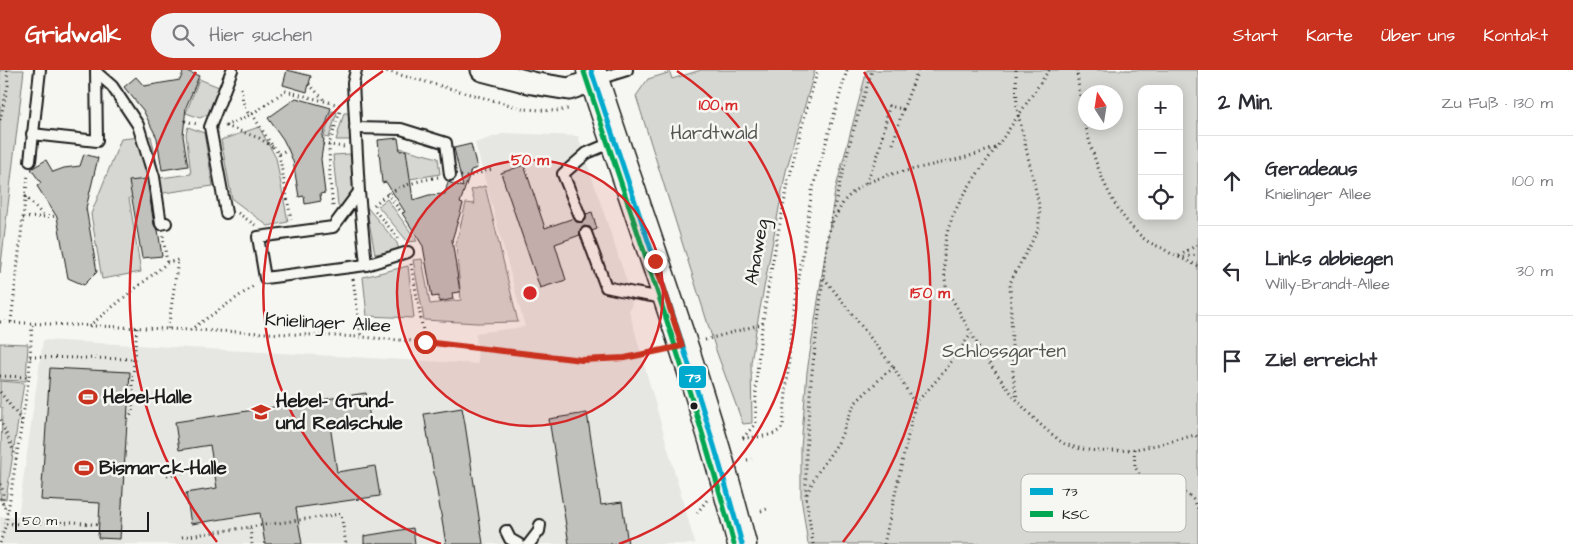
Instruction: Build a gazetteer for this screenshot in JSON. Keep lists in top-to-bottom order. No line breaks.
{"streets":{"path":["Ahaweg","Knielinger Allee"]},"crossings":[["Ahaweg","Knielinger Allee"]],"parks":["Hardtwald","Schlossgarten"],"places":{"sports":["Hebel-Halle","Bismarck-Halle"],"school or university":["Hebel- Grund- und Realschule"]},"lines":["transit line 73","transit line KSC"],"legend":["73","KSC"],"scale_bar":"50 m","north":"top","page":{"header":"Gridwalk","search":"Hier suchen","nav":["Start","Karte","Über uns","Kontakt"],"heading":["2 Min.","Zu Fuß · 130 m"],"map_buttons":["+","−"],"list":[["Geradeaus","Knielinger Allee","100 m"],["Links abbiegen","Willy-Brandt-Allee","30 m"],"Ziel erreicht"],"scale":"50 m"},"rings":["100 m","50 m","150 m"]}
